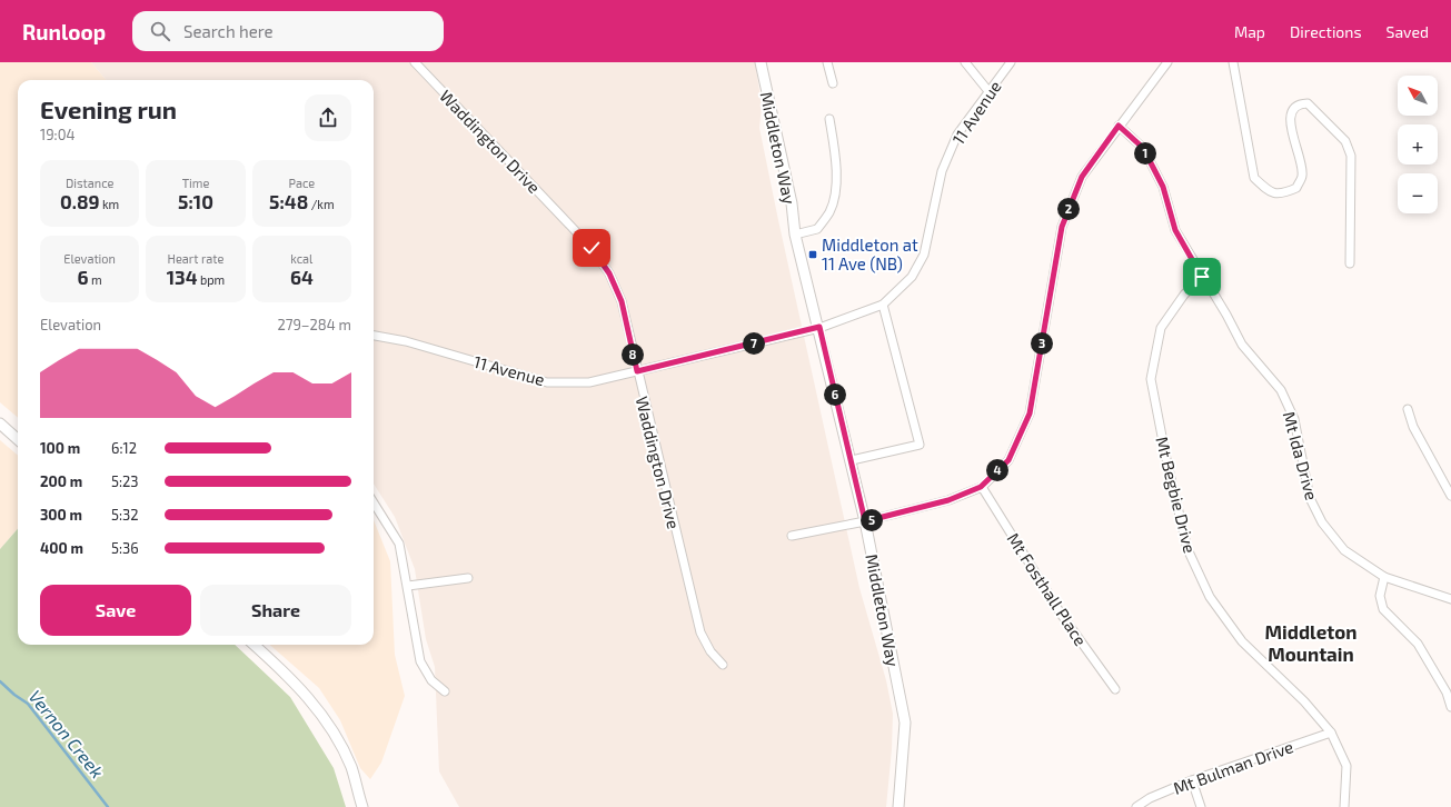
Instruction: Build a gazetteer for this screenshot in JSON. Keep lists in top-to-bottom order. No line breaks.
{"streets":{"street":["11 Avenue","Waddington Drive","Middleton Way","Mt Ida Drive","Mt Begbie Drive","Mt Fosthall Place","Mt Bulman Drive"]},"crossings":[["11 Avenue","Waddington Drive"],["11 Avenue","Middleton Way"],["Mt Ida Drive","Mt Begbie Drive"],["Mt Begbie Drive","Mt Bulman Drive"]],"districts":["Middleton Mountain"],"water":["Vernon Creek"],"places":{"transit":["Middleton at 11 Ave (NB)"]},"north":"top left","page":{"header":"Runloop","search":"Search here","nav":["Map","Directions","Saved"],"map_buttons":["+","−"],"heading":["Evening run","19:04"],"pins":["1","2","3","7","8","6","4","5"],"stats":[["Distance","0.89 km"],["Time","5:10"],["Pace","5:48 /km"],["Elevation","6 m"],["Heart rate","134 bpm"],["kcal","64"]],"chart":["Elevation","279–284 m"],"list":[{"name":"100 m","note":"6:12"},{"name":"200 m","note":"5:23"},{"name":"300 m","note":"5:32"},{"name":"400 m","note":"5:36"}],"buttons":["Save","Share"]}}
